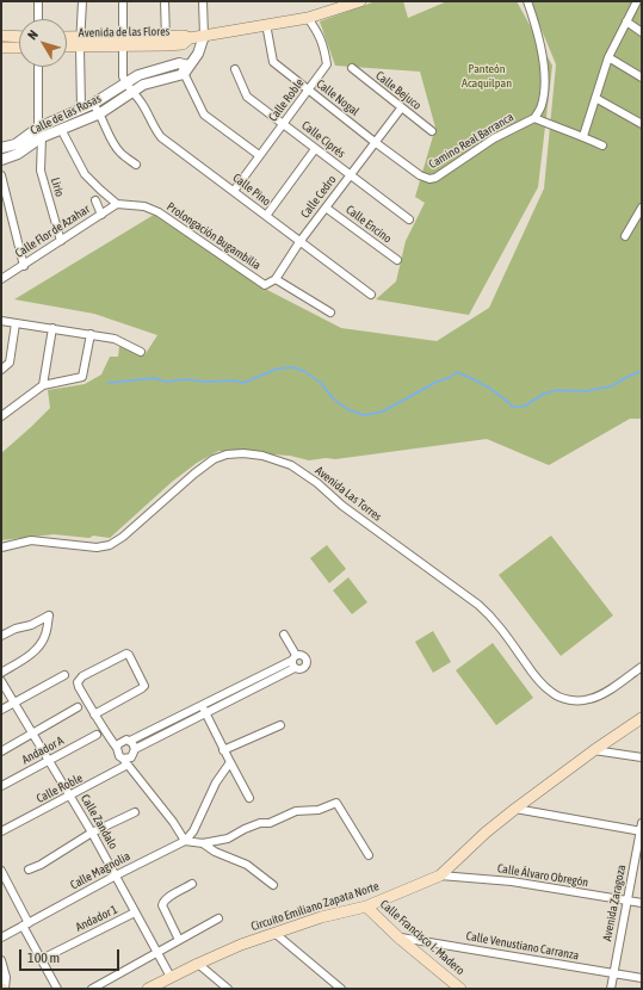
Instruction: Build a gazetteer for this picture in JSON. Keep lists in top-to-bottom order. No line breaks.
{"streets":{"main road":["Avenida de las Flores","Circuito Emiliano Zapata Norte","Calle Francisco I. Madero"],"street":["Calle Bejuco","Calle Nogal","Calle Roble","Calle de las Rosas","Calle Ciprés","Camino Real Barranca","Lirio","Calle Pino","Calle Cedro","Calle Encino","Calle Flor de Azahar","Prolongación Bugambilia","Avenida Las Torres","Andador A","Calle Zandalo","Calle Magnolia","Calle Álvaro Obregón","Avenida Zaragoza","Andador 1","Calle Venustiano Carranza"]},"crossings":[["Avenida de las Flores","Calle Nogal"],["Avenida de las Flores","Calle Roble"],["Calle Bejuco","Calle Cedro"],["Calle Nogal","Calle Roble"],["Calle Nogal","Camino Real Barranca"],["Calle Nogal","Calle Cedro"],["Calle Roble","Calle Ciprés"],["Calle Roble","Calle Pino"],["Calle Roble","Calle Zandalo"],["Calle de las Rosas","Lirio"],["Calle de las Rosas","Calle Pino"],["Calle Ciprés","Calle Cedro"],["Lirio","Calle Flor de Azahar"],["Calle Pino","Calle Cedro"],["Calle Cedro","Calle Encino"],["Calle Cedro","Prolongación Bugambilia"],["Calle Flor de Azahar","Prolongación Bugambilia"],["Andador A","Calle Zandalo"],["Calle Zandalo","Calle Magnolia"],["Calle Zandalo","Circuito Emiliano Zapata Norte"],["Calle Zandalo","Andador 1"],["Calle Álvaro Obregón","Avenida Zaragoza"],["Calle Álvaro Obregón","Circuito Emiliano Zapata Norte"],["Avenida Zaragoza","Calle Venustiano Carranza"],["Circuito Emiliano Zapata Norte","Calle Francisco I. Madero"],["Calle Francisco I. Madero","Calle Venustiano Carranza"]],"parks":["Panteón Acaquilpan"],"scale_bar":"100 m","north":"top left"}
